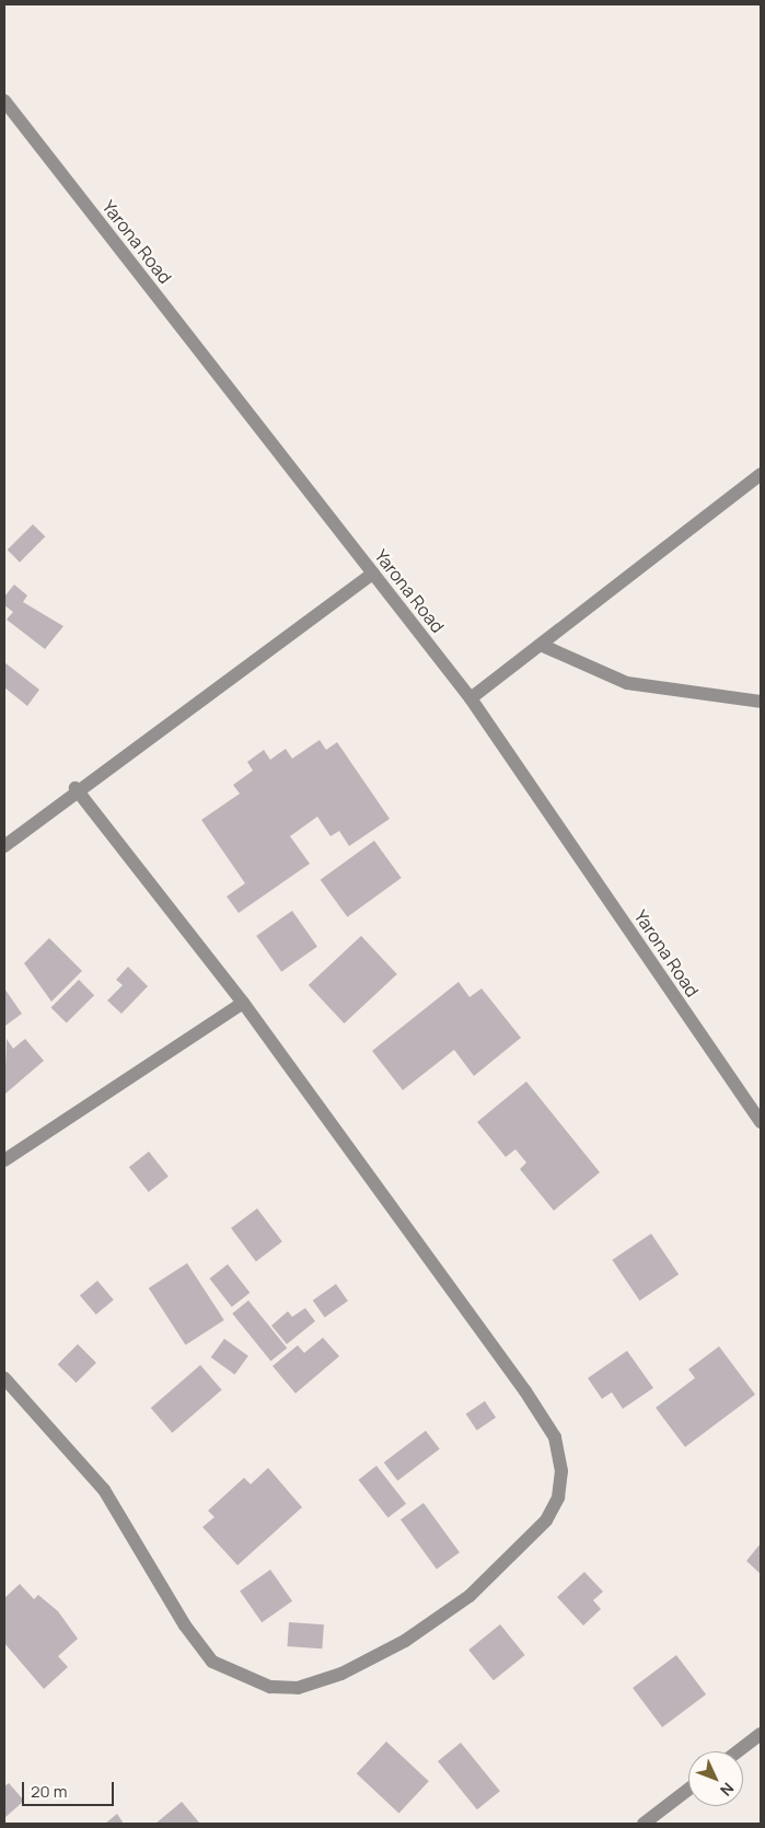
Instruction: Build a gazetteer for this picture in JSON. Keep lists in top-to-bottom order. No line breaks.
{"streets":{"street":["Yarona Road"]},"scale_bar":"20 m","north":"bottom right"}
